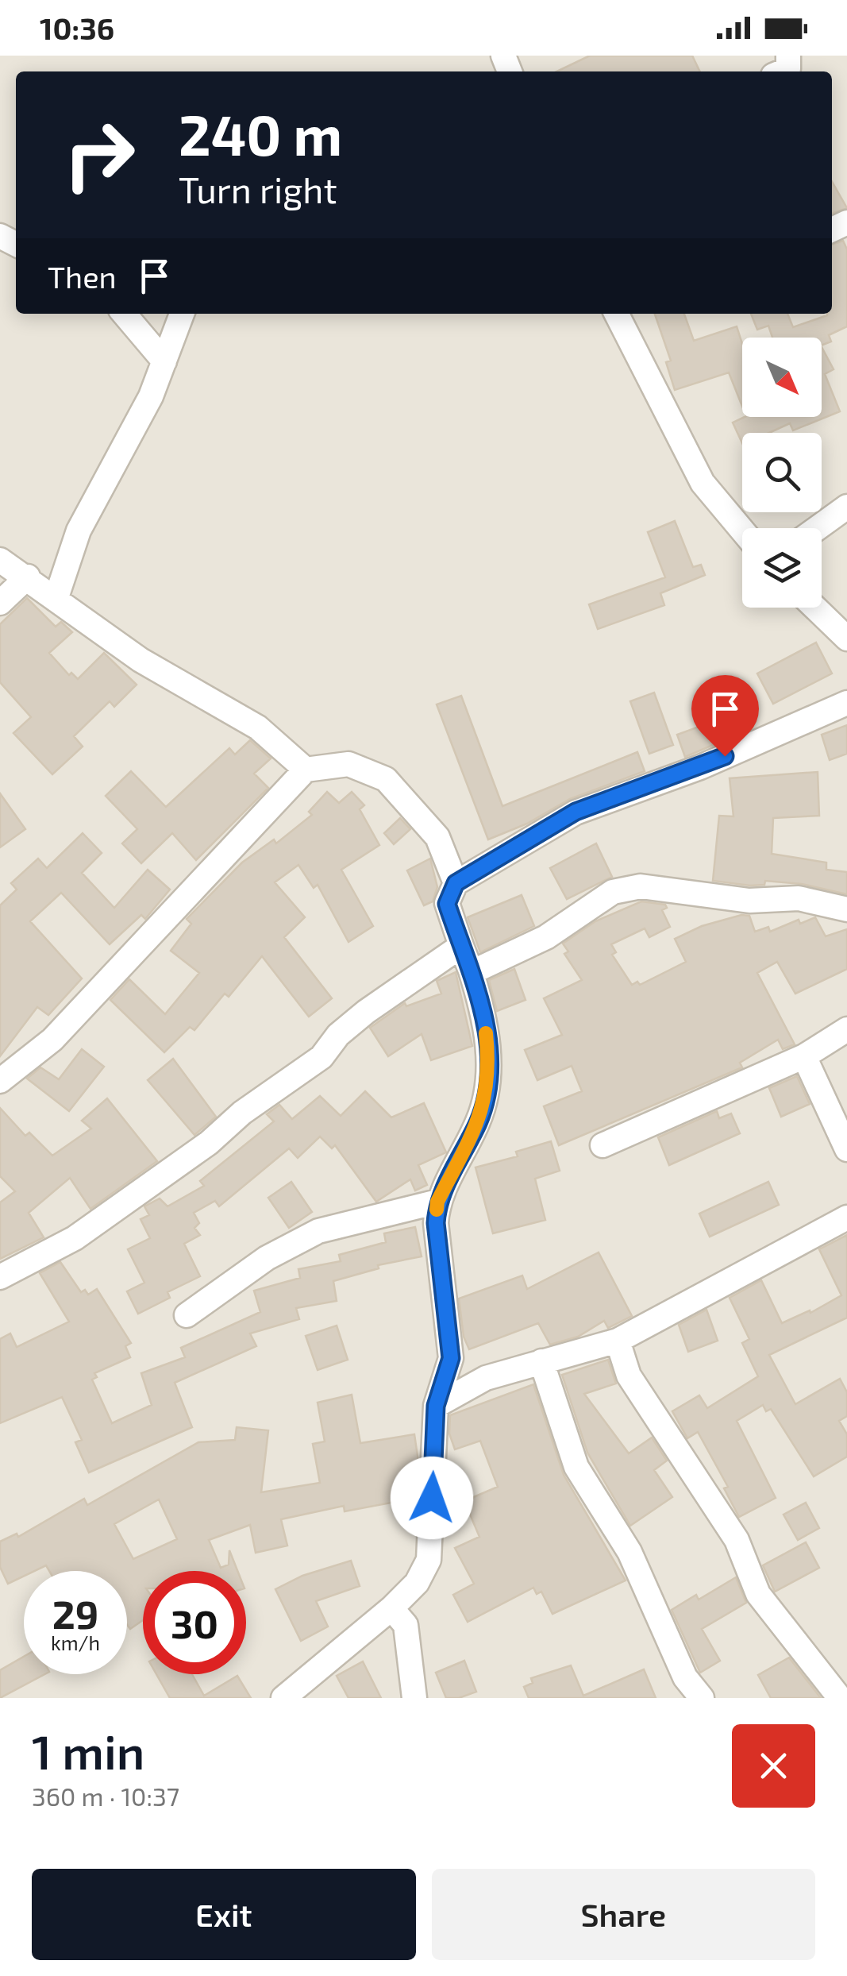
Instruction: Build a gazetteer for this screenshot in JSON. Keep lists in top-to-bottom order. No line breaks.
{"north":"bottom right","page":{"status":"10:36","turn":["240 m","Turn right"],"then":"Then","speed":"29 km/h","limit":"30","heading":["1 min","360 m · 10:37"],"buttons":["Exit","Share"]}}
